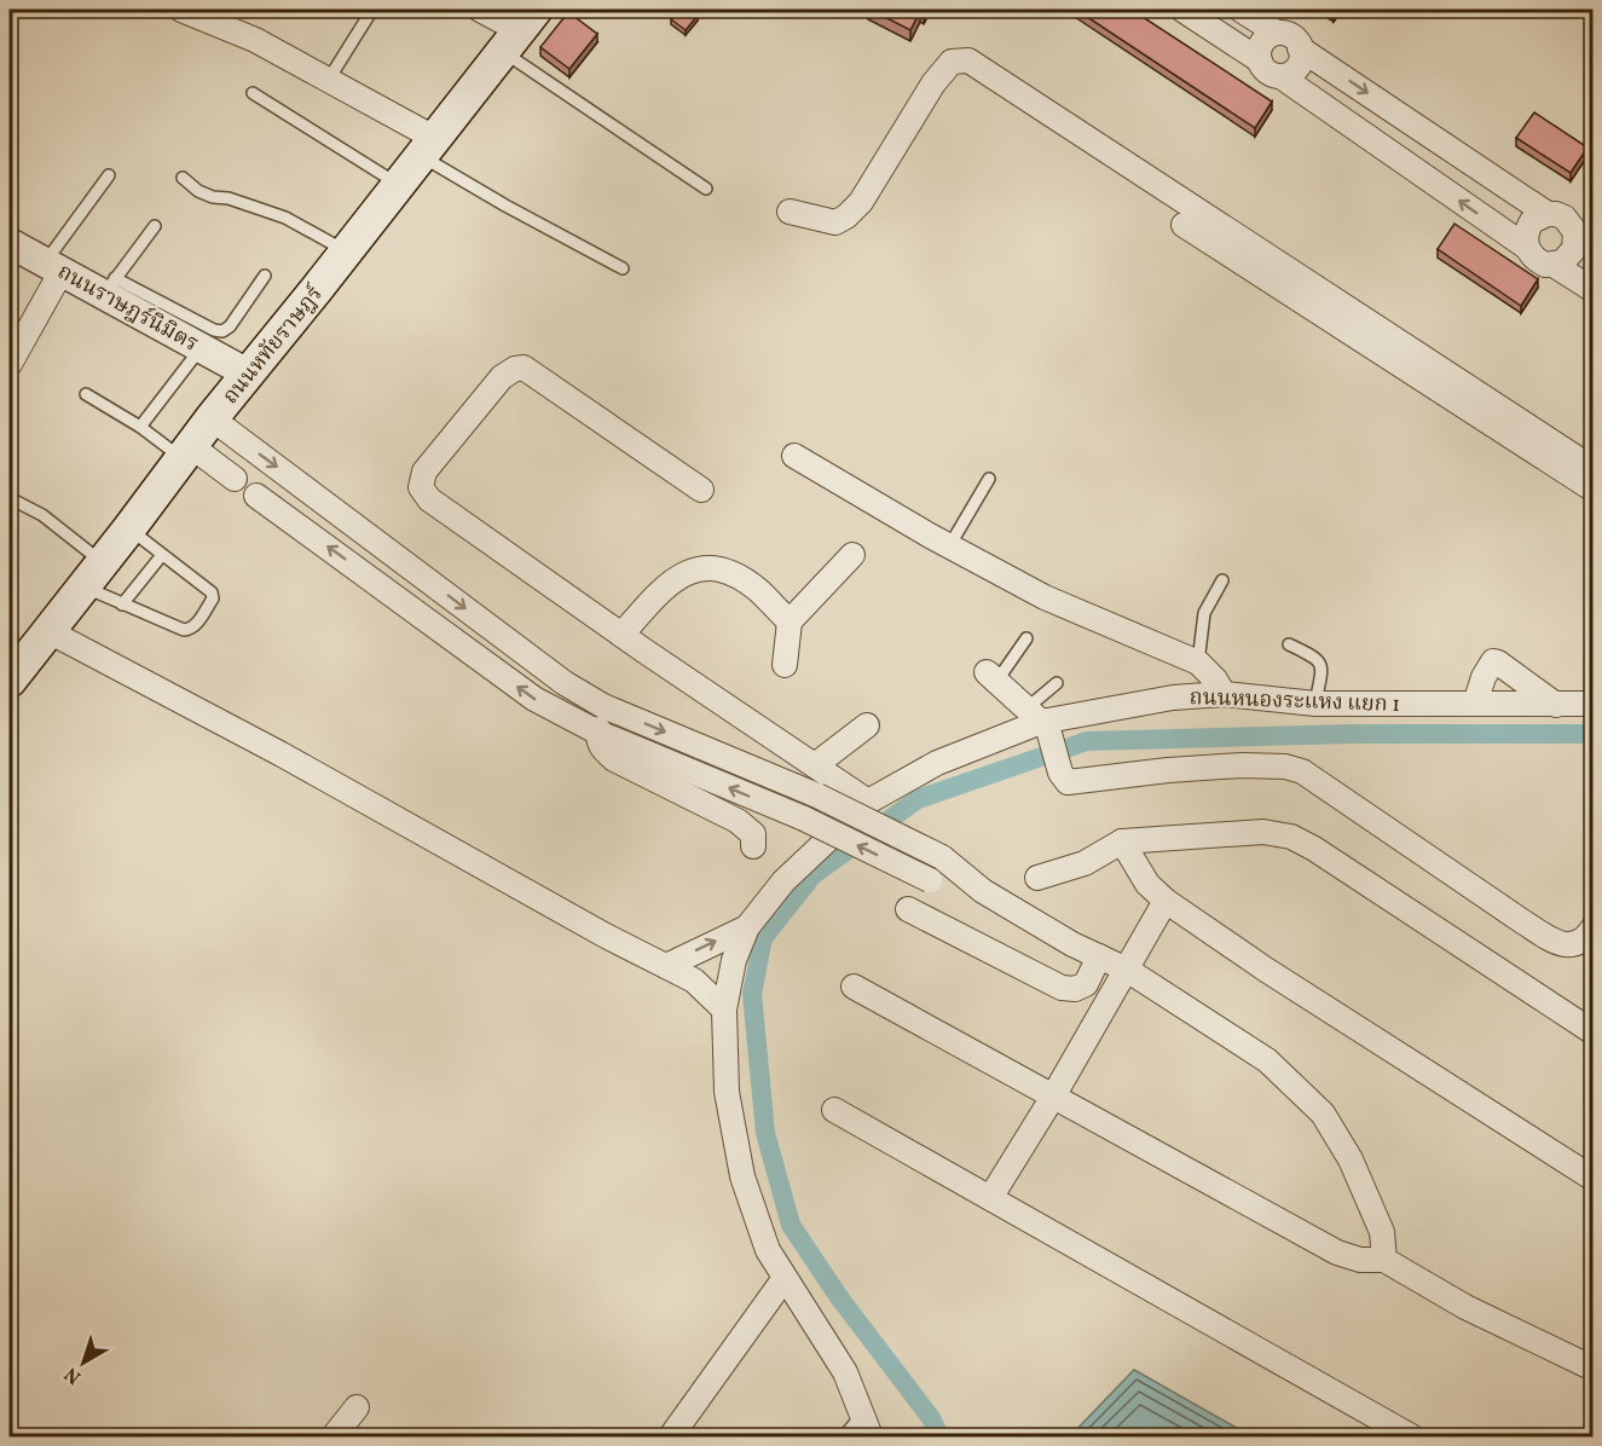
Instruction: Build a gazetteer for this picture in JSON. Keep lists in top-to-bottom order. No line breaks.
{"streets":{"main road":["ถนนหทัยราษฎร์"],"street":["ถนนราษฎร์นิมิตร","ถนนหนองระแหง แยก 1"]},"crossings":[["ถนนราษฎร์นิมิตร","ถนนหทัยราษฎร์"]],"north":"bottom left"}
